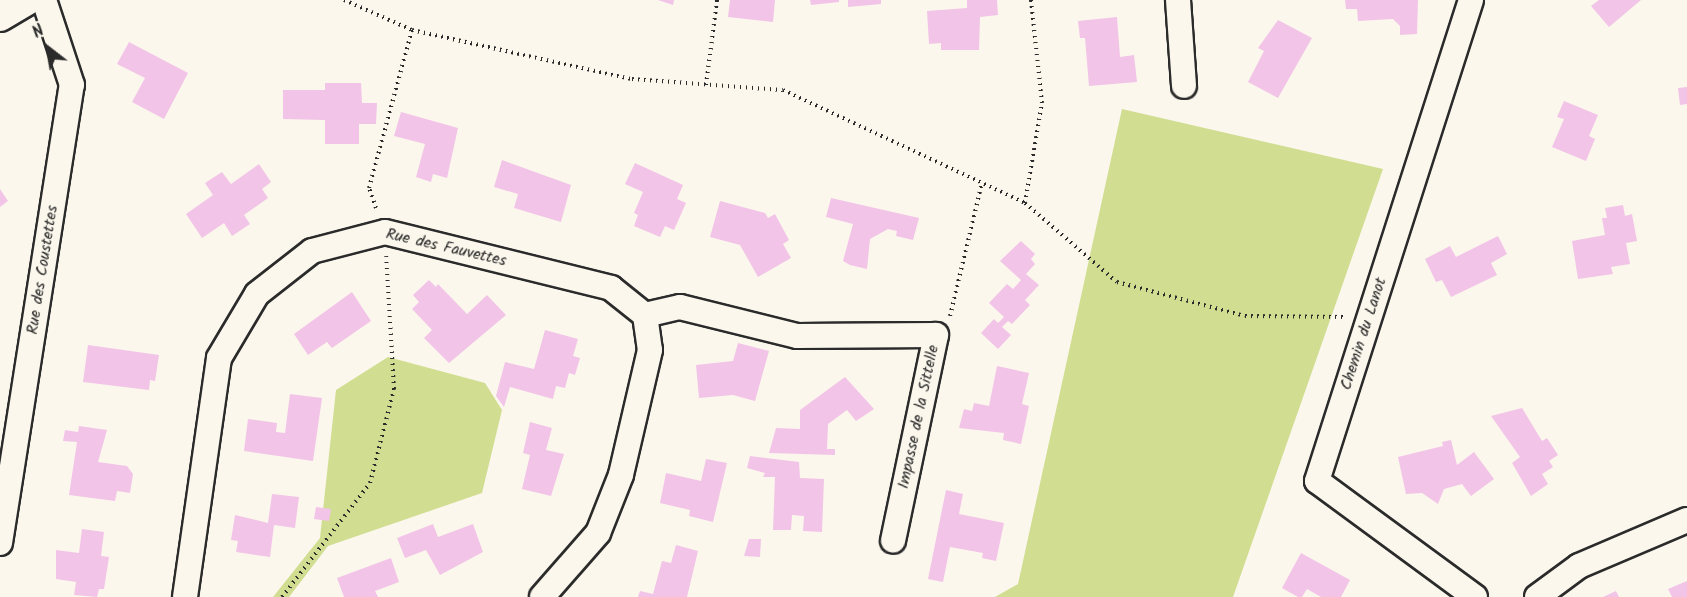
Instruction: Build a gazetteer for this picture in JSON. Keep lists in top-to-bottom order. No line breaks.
{"streets":{"street":["Rue des Fauvettes","Rue des Coustettes","Chemin du Lanot","Impasse de la Sittelle"]},"crossings":[["Rue des Fauvettes","Impasse de la Sittelle"]],"north":"top left"}
